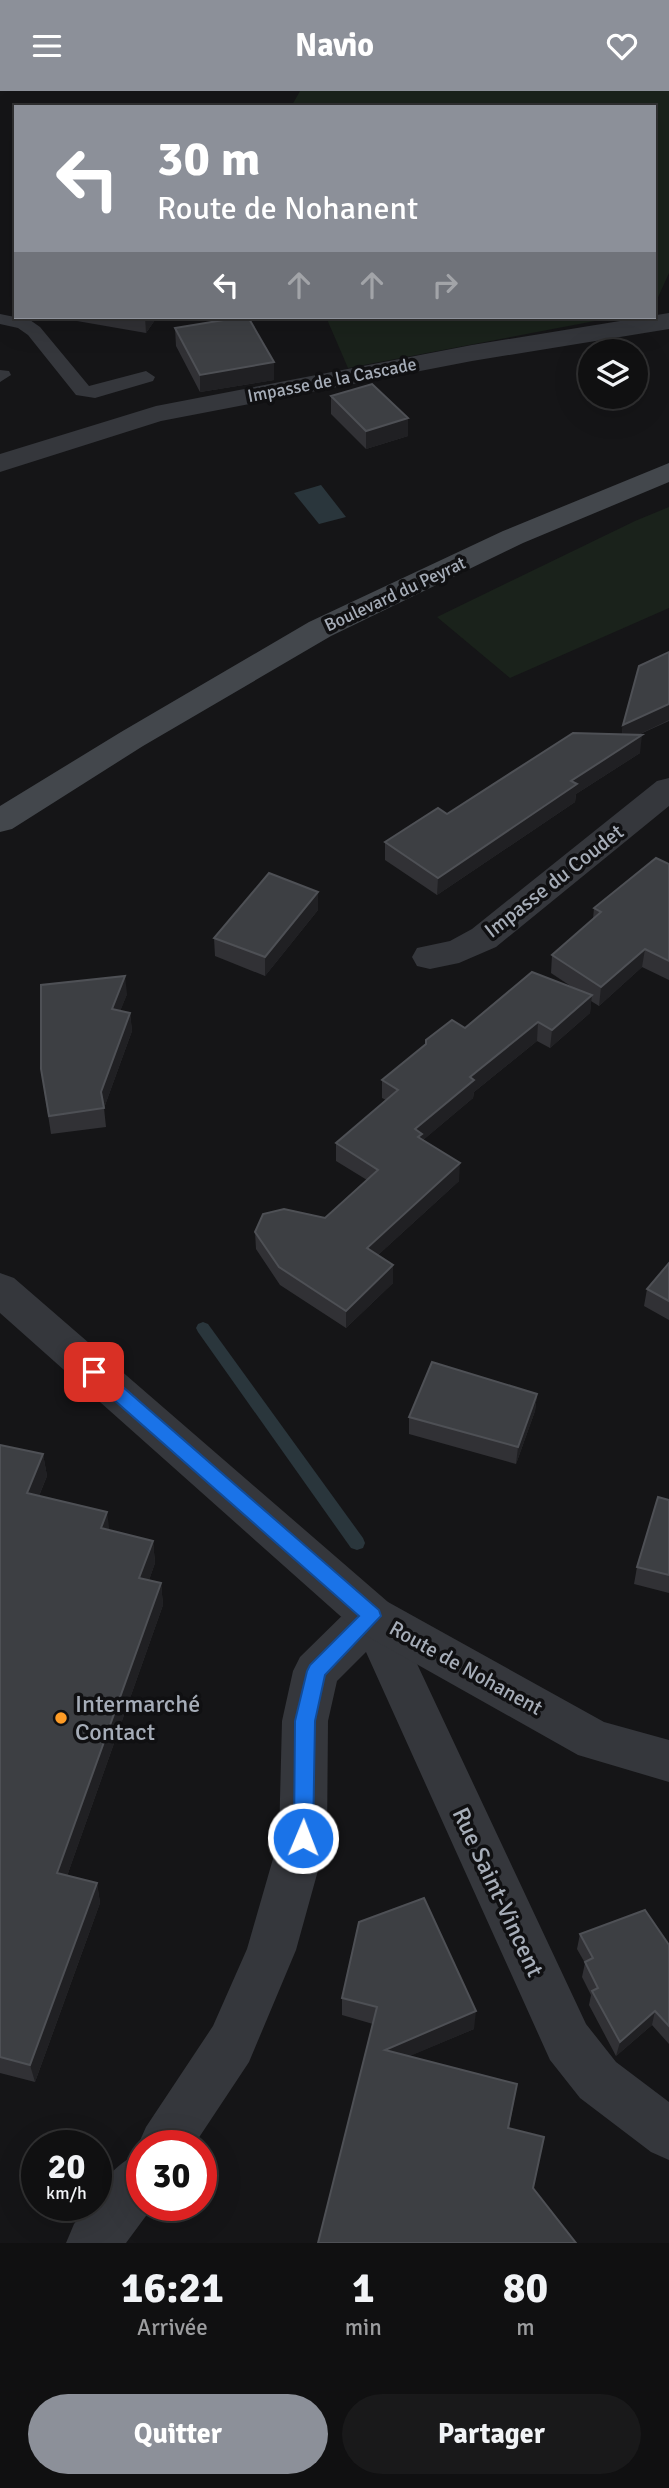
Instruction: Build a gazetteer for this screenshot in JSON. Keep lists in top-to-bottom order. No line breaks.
{"streets":{"main road":["Boulevard du Peyrat"],"street":["Impasse de la Cascade","Impasse du Coudet","Route de Nohanent","Rue Saint-Vincent"]},"crossings":[["Route de Nohanent","Rue Saint-Vincent"]],"places":["Intermarché Contact"],"page":{"header":"Navio","turn":["30 m","Route de Nohanent"],"speed":"20 km/h","limit":"30","eta":["16:21","Arrivée","1","min","80","m"],"buttons":["Quitter","Partager"]}}
